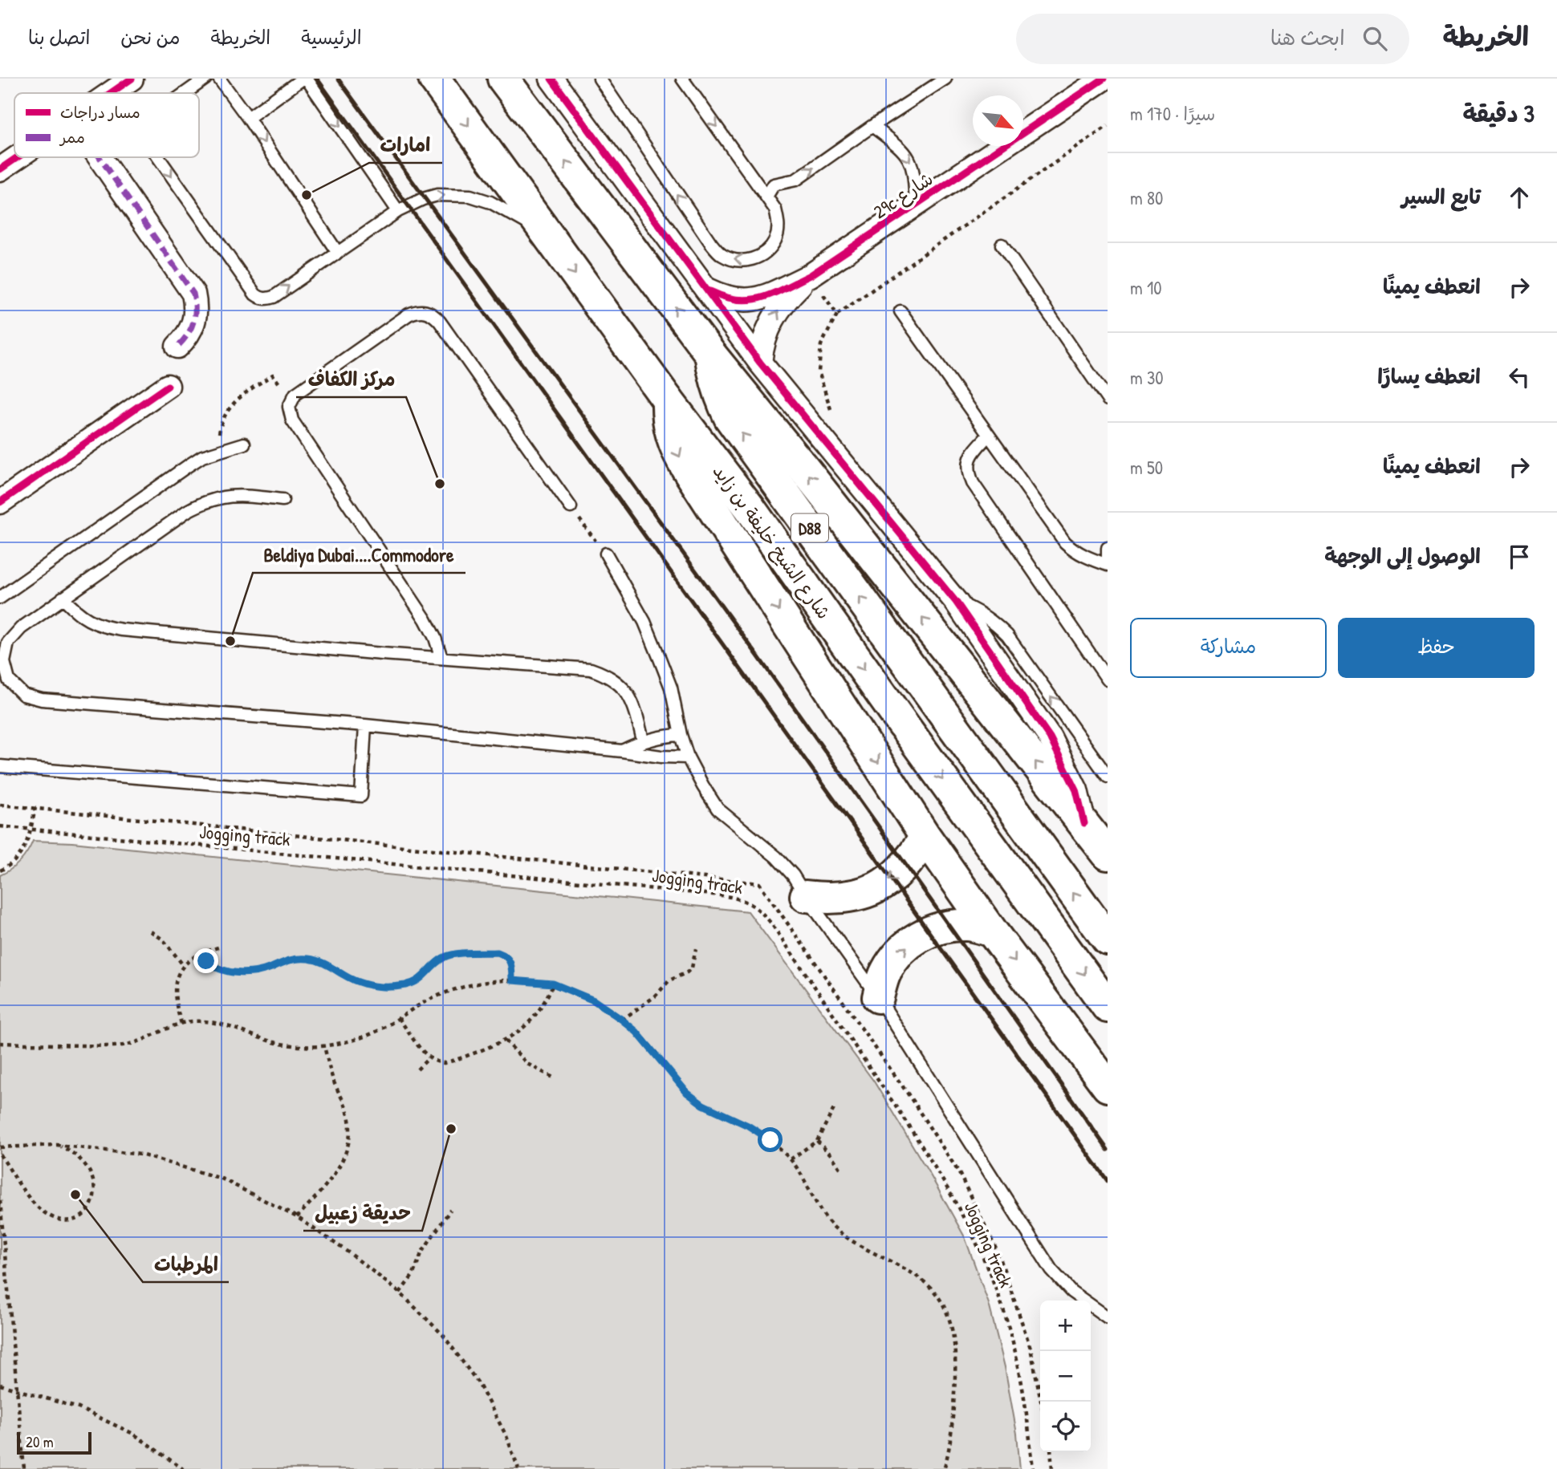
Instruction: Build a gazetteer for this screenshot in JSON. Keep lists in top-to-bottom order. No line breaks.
{"streets":{"main road":["D88","شارع الشيخ خليفة بن زايد"],"street":["29c شارع"],"path":["Jogging track"]},"places":["امارات","مركز الكفاف","Beldiya Dubai....Commodore","حديقة زعبيل","المرطبات"],"legend":["مسار دراجات","ممر"],"scale_bar":"20 m","north":"bottom right","page":{"header":"الخريطة","search":"ابحث هنا","nav":["الرئيسية","الخريطة","من نحن","اتصل بنا"],"heading":["3 دقيقة","سيرًا · 170 m"],"list":[["تابع السير","80 m"],["انعطف يمينًا","10 m"],["انعطف يسارًا","30 m"],["انعطف يمينًا","50 m"],"الوصول إلى الوجهة"],"buttons":["حفظ","مشاركة"],"map_buttons":["+","−"],"scale":"20 m"}}
